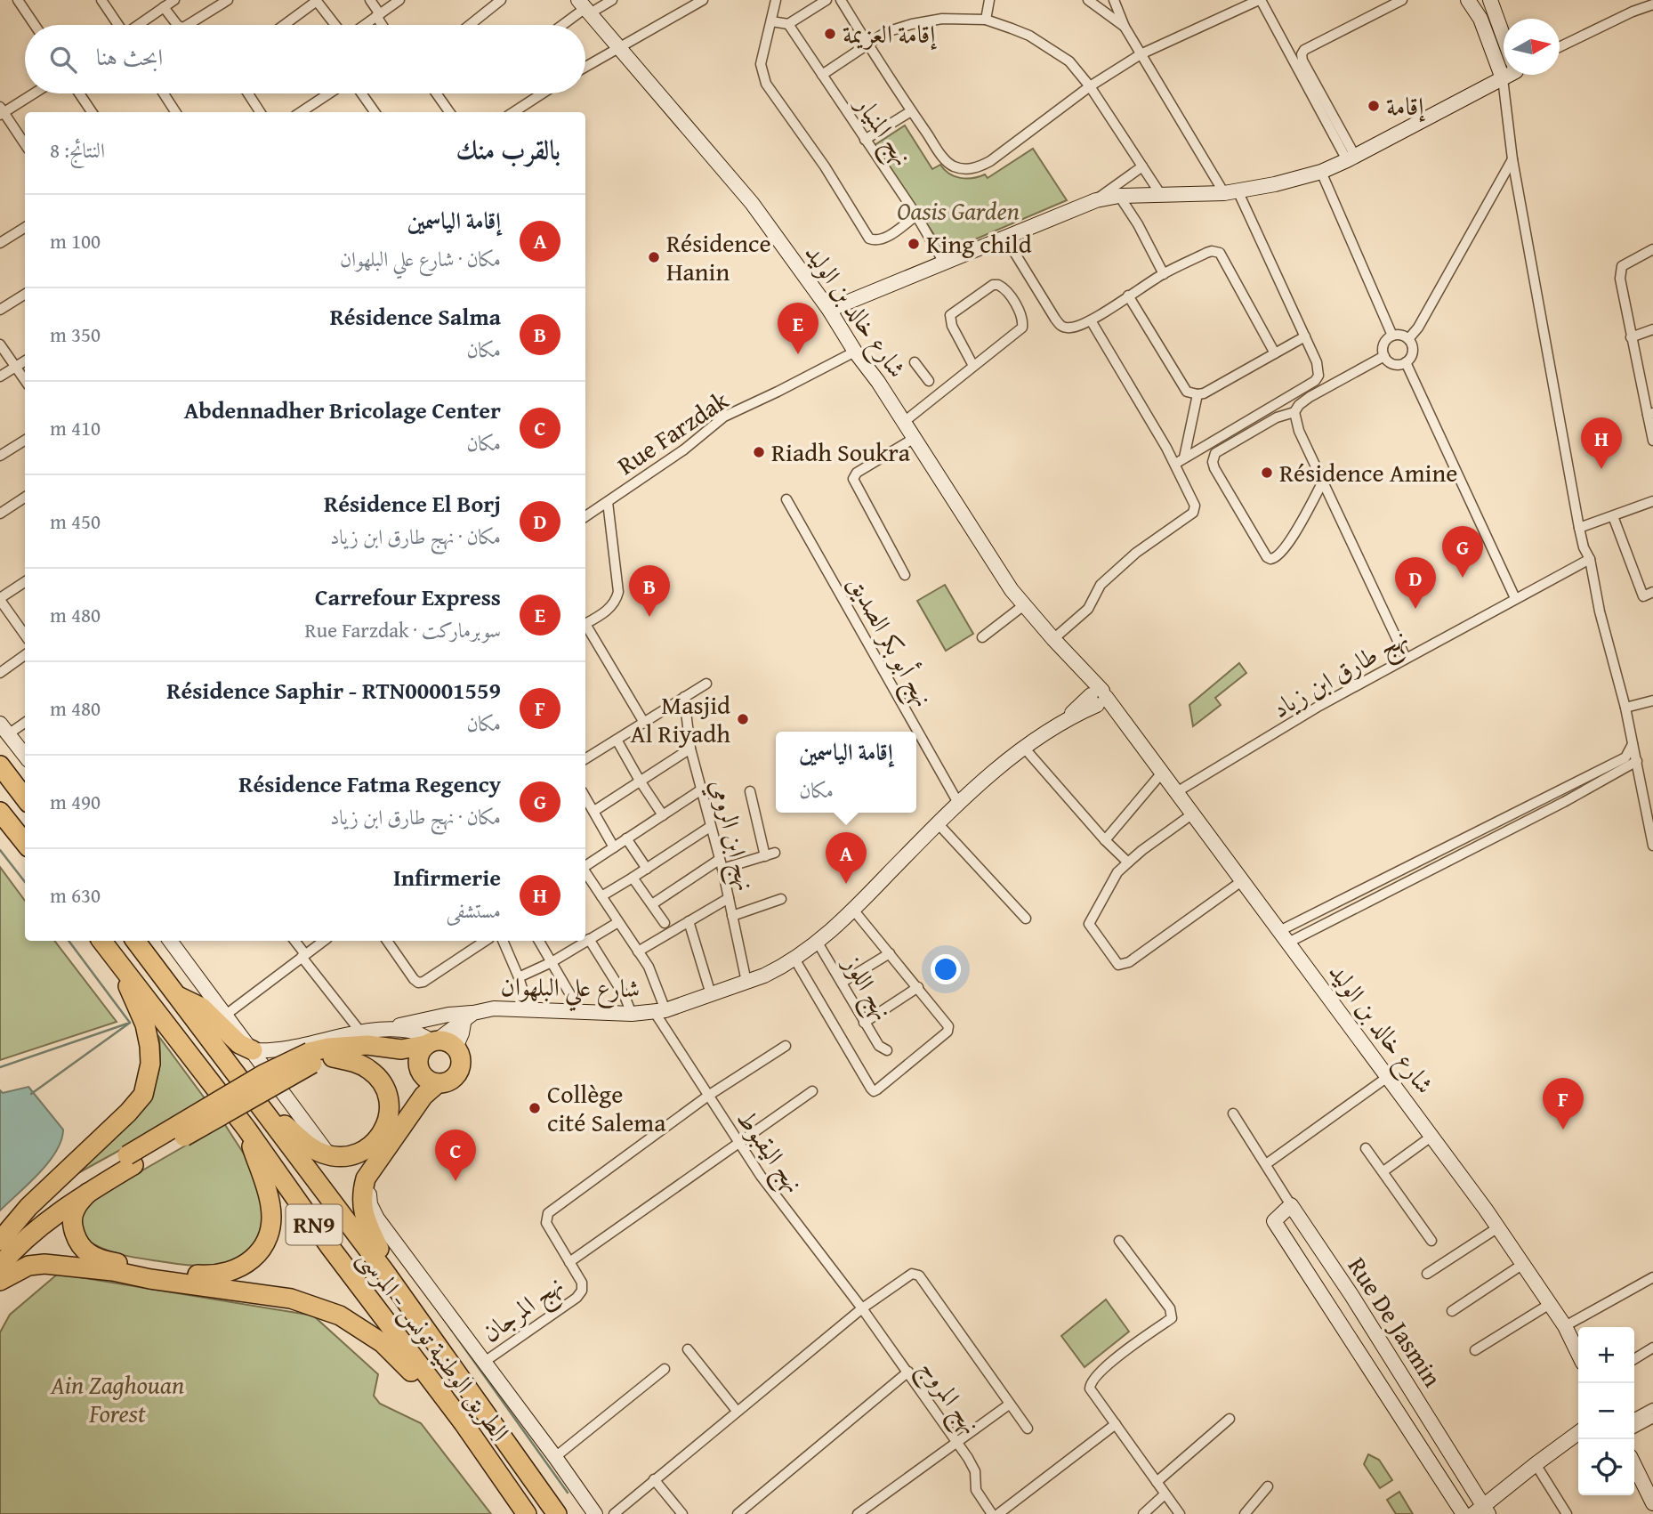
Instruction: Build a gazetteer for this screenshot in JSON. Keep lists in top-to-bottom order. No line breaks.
{"streets":{"highway":["RN9","الطريق الوطنية تونس - المرسى"],"street":["نهج المنيار","شارع خالد بن الوليد","Rue Farzdak","نهج أبو بكر الصديق","نهج طارق ابن زياد","نهج ابن الرومي","شارع علي البلهوان","نهج اللوز","نهج اليقبوط","نهج المرجان","Rue De Jasmin","نهج المروج"]},"crossings":[["شارع خالد بن الوليد","Rue Farzdak"],["شارع خالد بن الوليد","نهج طارق ابن زياد"],["شارع خالد بن الوليد","شارع علي البلهوان"],["نهج أبو بكر الصديق","شارع علي البلهوان"],["نهج ابن الرومي","شارع علي البلهوان"],["شارع علي البلهوان","نهج اللوز"],["شارع علي البلهوان","نهج اليقبوط"],["نهج اليقبوط","نهج المرجان"],["نهج اليقبوط","نهج المروج"],["نهج المرجان","الطريق الوطنية تونس - المرسى"]],"parks":["Oasis Garden","Ain Zaghouan Forest"],"places":["إقامة العزيمة","إقامة","King child","Résidence Hanin","Riadh Soukra","Résidence Amine","Masjid Al Riyadh","Collège cité Salema"],"north":"right","page":{"search":"ابحث هنا","heading":["بالقرب منك","النتائج: 8"],"list":[{"mark":"A","name":"إقامة الياسمين","note":"مكان · شارع علي البلهوان","value":"100 m"},{"mark":"B","name":"Résidence Salma","note":"مكان","value":"350 m"},{"mark":"C","name":"Abdennadher Bricolage Center","note":"مكان","value":"410 m"},{"mark":"D","name":"Résidence El Borj","note":"مكان · نهج طارق ابن زياد","value":"450 m"},{"mark":"E","name":"Carrefour Express","note":"سوبرماركت · Rue Farzdak","value":"480 m"},{"mark":"F","name":"Résidence Saphir - RTN00001559","note":"مكان","value":"480 m"},{"mark":"G","name":"Résidence Fatma Regency","note":"مكان · نهج طارق ابن زياد","value":"490 m"},{"mark":"H","name":"Infirmerie","note":"مستشفى","value":"630 m"}],"pins":["E","H","G","D","B","A","F","C"],"popup":["إقامة الياسمين","مكان"],"map_buttons":["+","−"]}}
